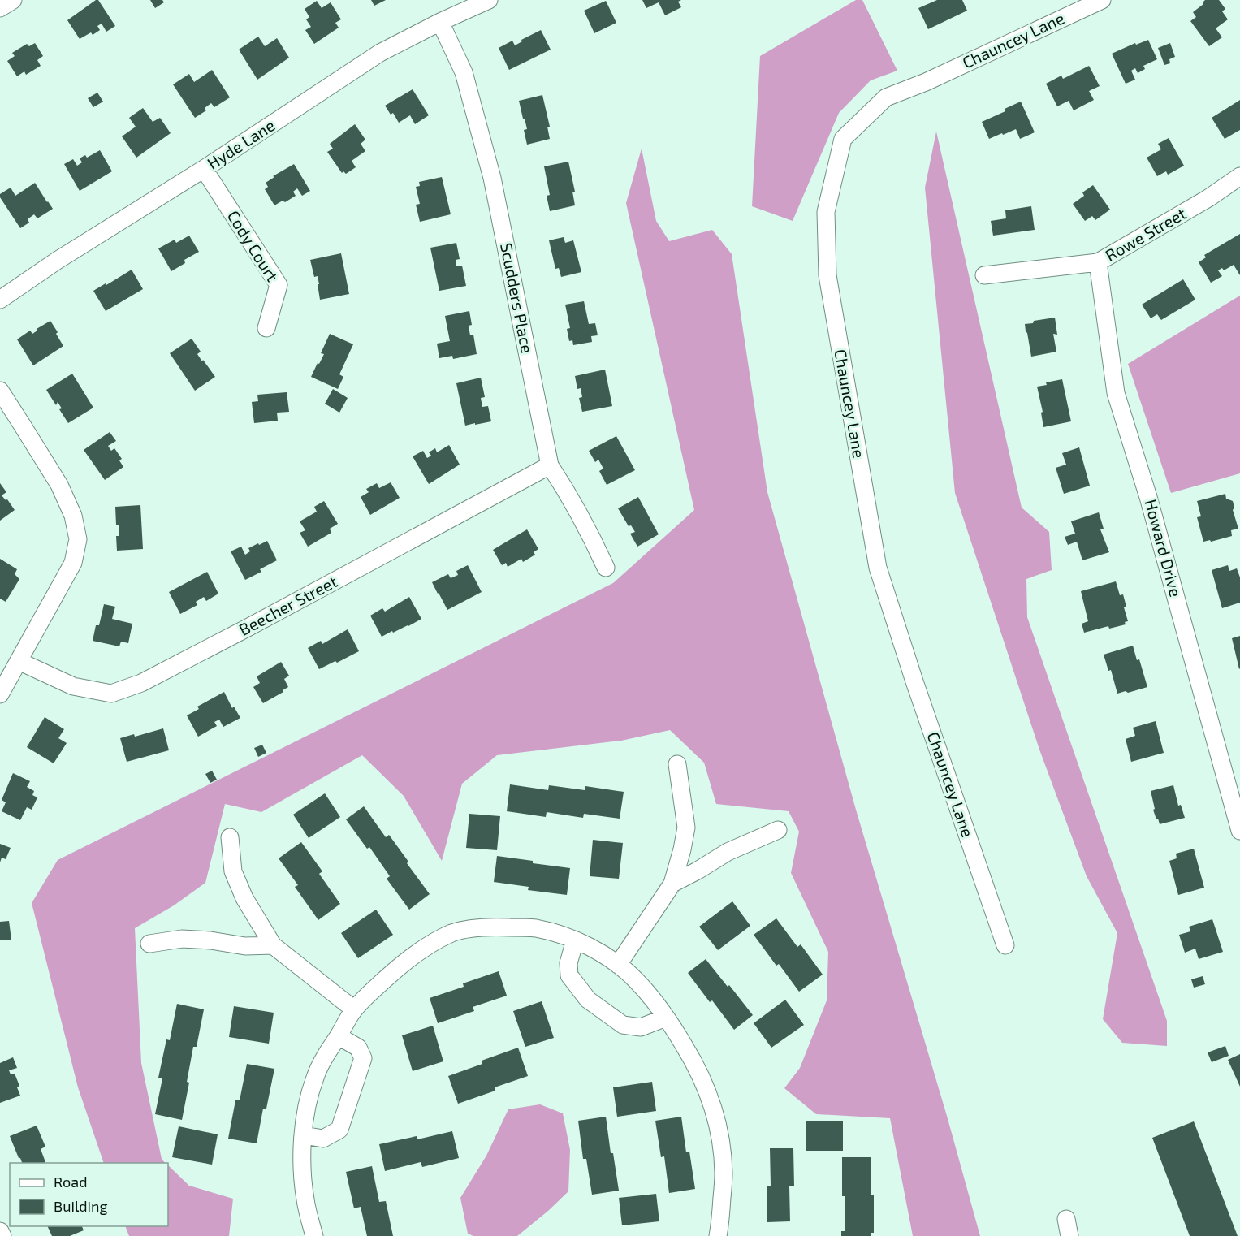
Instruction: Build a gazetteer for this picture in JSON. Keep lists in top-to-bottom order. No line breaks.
{"streets":{"street":["Chauncey Lane","Hyde Lane","Rowe Street","Cody Court","Scudders Place","Howard Drive","Beecher Street"]},"crossings":[["Hyde Lane","Cody Court"],["Hyde Lane","Scudders Place"],["Rowe Street","Howard Drive"],["Scudders Place","Beecher Street"]],"legend":["Road","Building"]}
